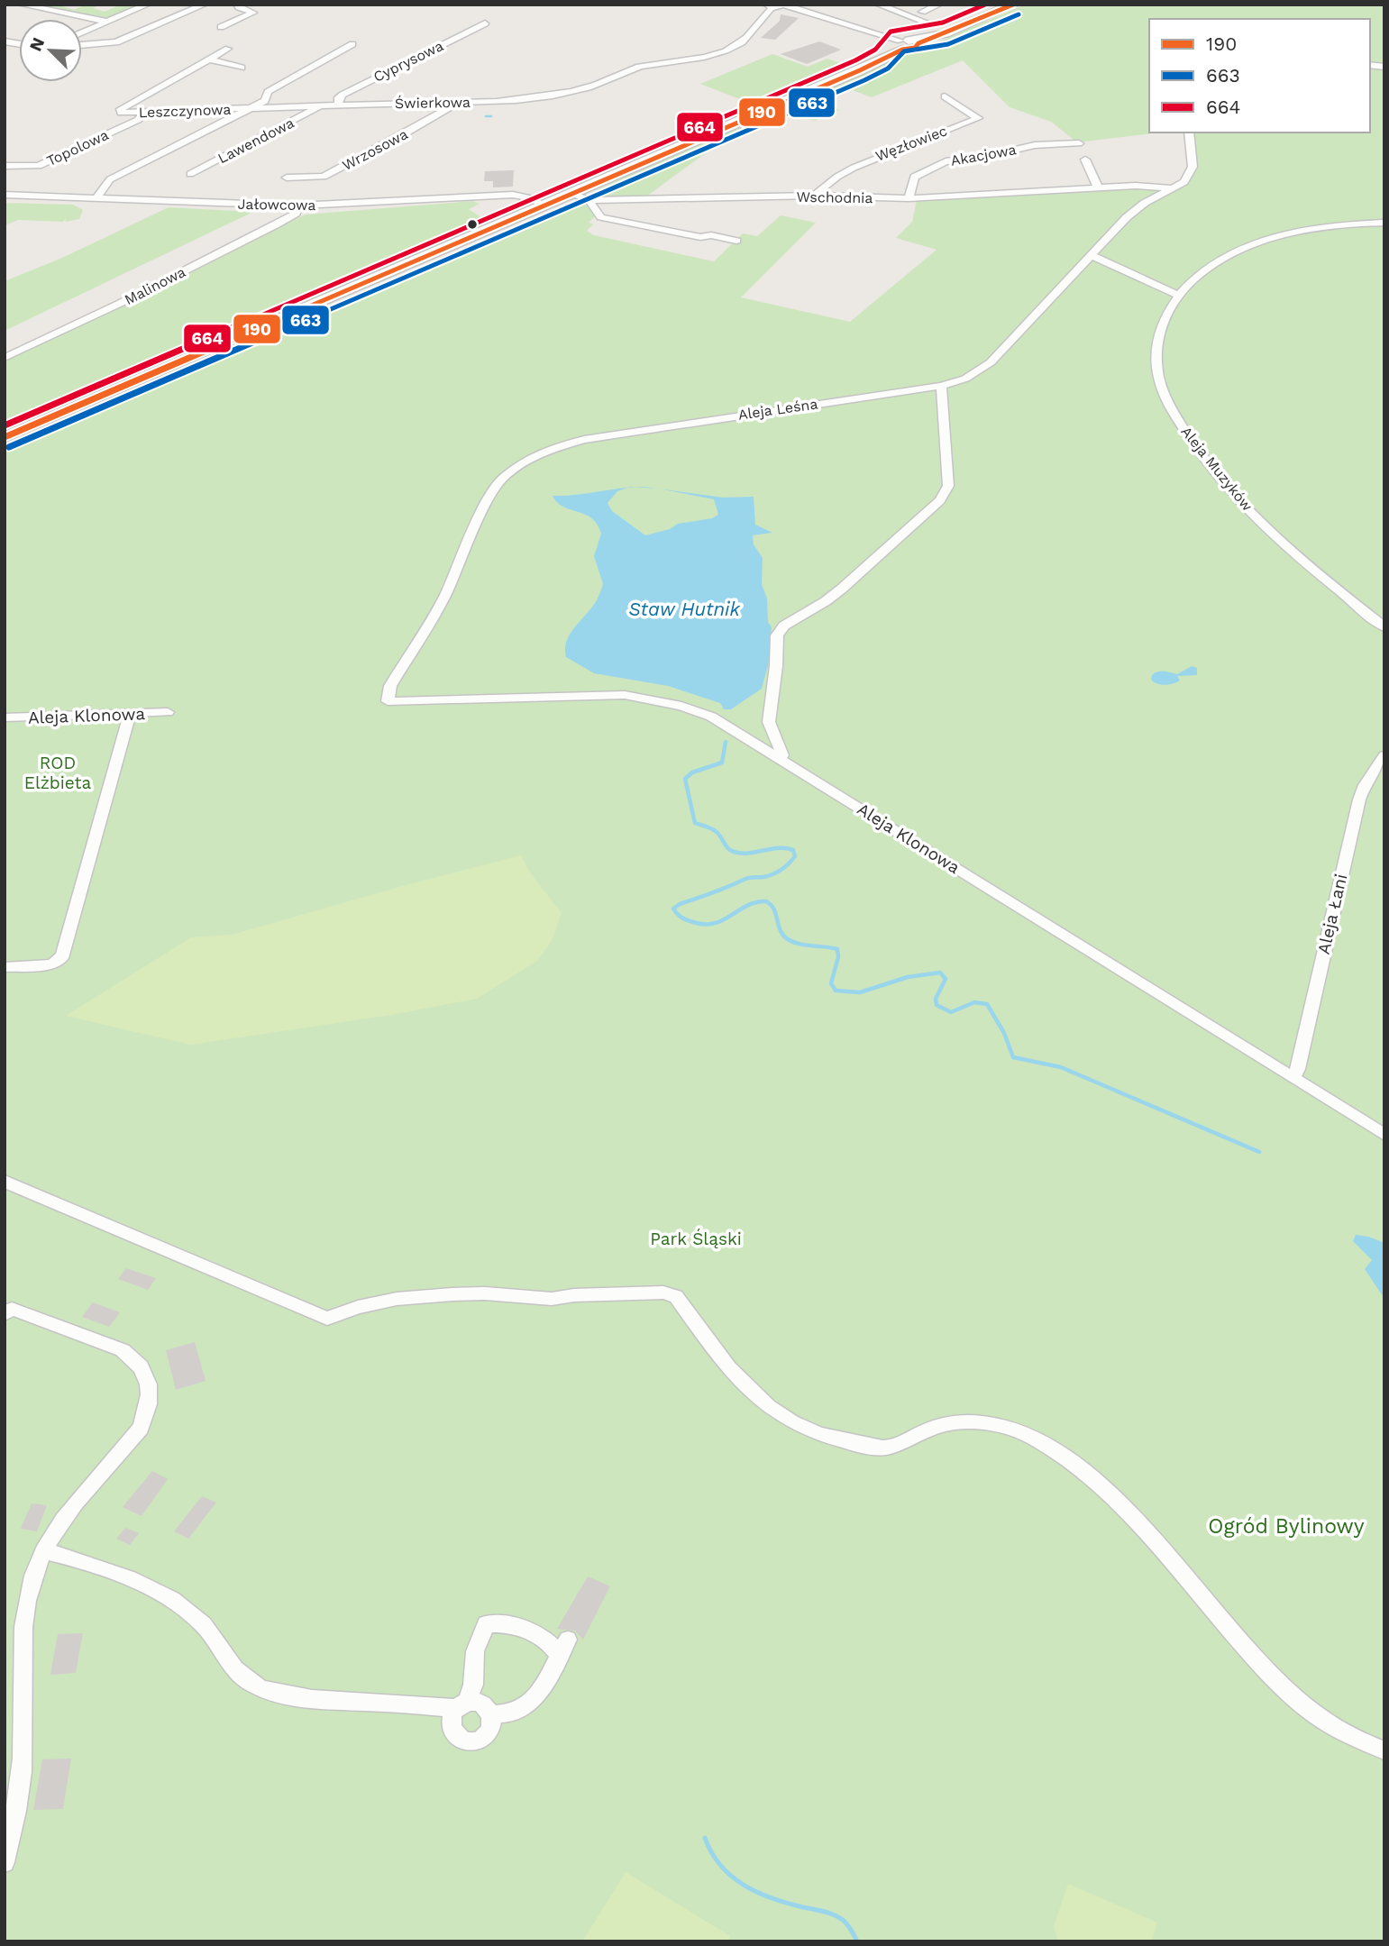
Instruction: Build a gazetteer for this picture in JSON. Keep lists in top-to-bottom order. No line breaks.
{"streets":{"street":["Cyprysowa","Świerkowa","Leszczynowa","Lawendowa","Węzłowiec","Topolowa","Wrzosowa","Akacjowa","Wschodnia","Jałowcowa","Malinowa","Aleja Leśna","Aleja Muzyków","Aleja Klonowa","Aleja Łani"]},"crossings":[["Cyprysowa","Świerkowa"],["Świerkowa","Leszczynowa"],["Świerkowa","Lawendowa"],["Świerkowa","Wrzosowa"],["Świerkowa","Jałowcowa"],["Leszczynowa","Topolowa"],["Węzłowiec","Wschodnia"],["Akacjowa","Wschodnia"],["Wschodnia","Aleja Leśna"],["Jałowcowa","Malinowa"],["Aleja Leśna","Aleja Klonowa"],["Aleja Klonowa","Aleja Łani"]],"water":["Staw Hutnik"],"parks":["ROD Elżbieta","Park Śląski","Ogród Bylinowy"],"lines":["transit line 190","transit line 664","transit line 663"],"legend":["190","663","664"],"north":"top left"}
